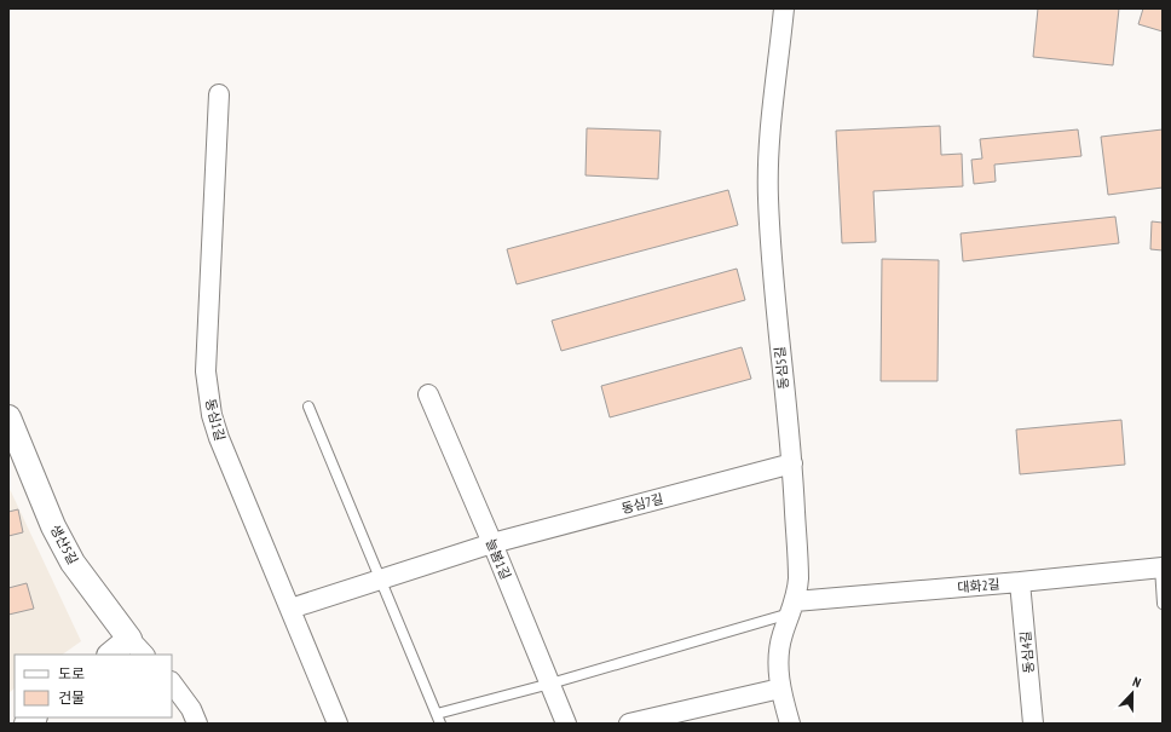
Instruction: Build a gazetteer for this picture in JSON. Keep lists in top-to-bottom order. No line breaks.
{"streets":{"street":["동심5길","동심1길","동심7길","생산5길","늘봄1길","대화2길","동심4길"]},"crossings":[["동심5길","동심7길"],["동심5길","대화2길"],["동심1길","동심7길"],["동심7길","늘봄1길"],["대화2길","동심4길"]],"legend":["도로","건물"],"north":"top"}
